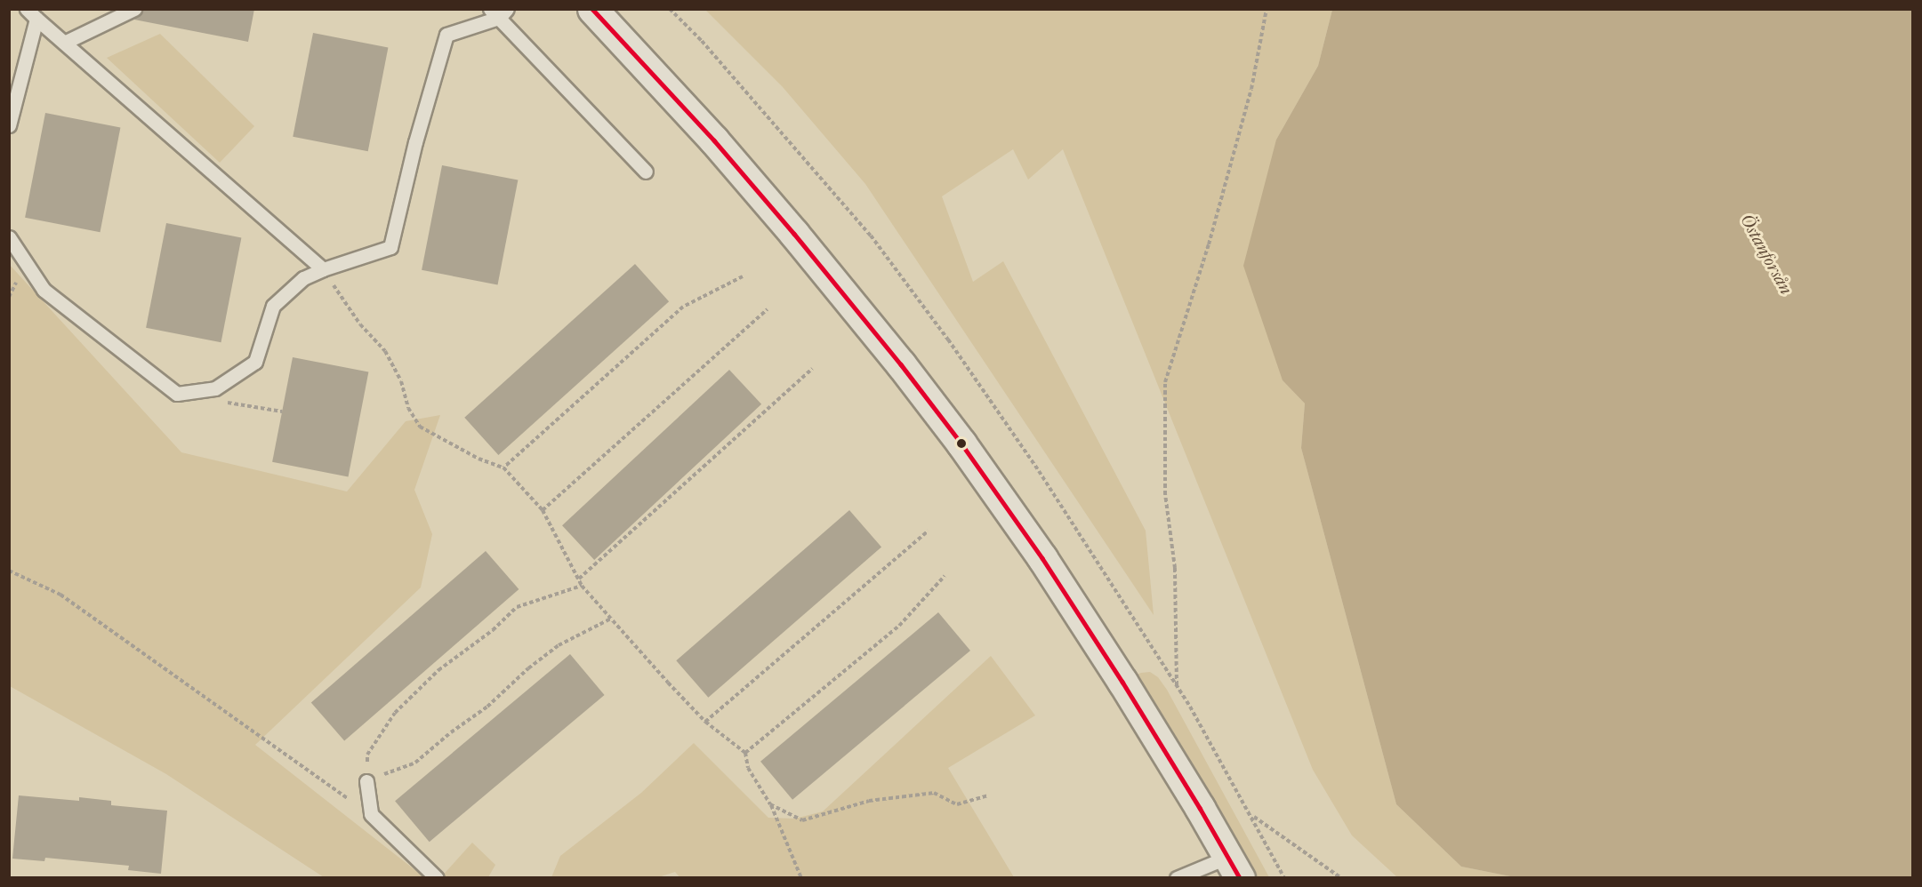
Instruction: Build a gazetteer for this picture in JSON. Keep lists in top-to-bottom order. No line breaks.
{"water":["Östanforsån"]}
